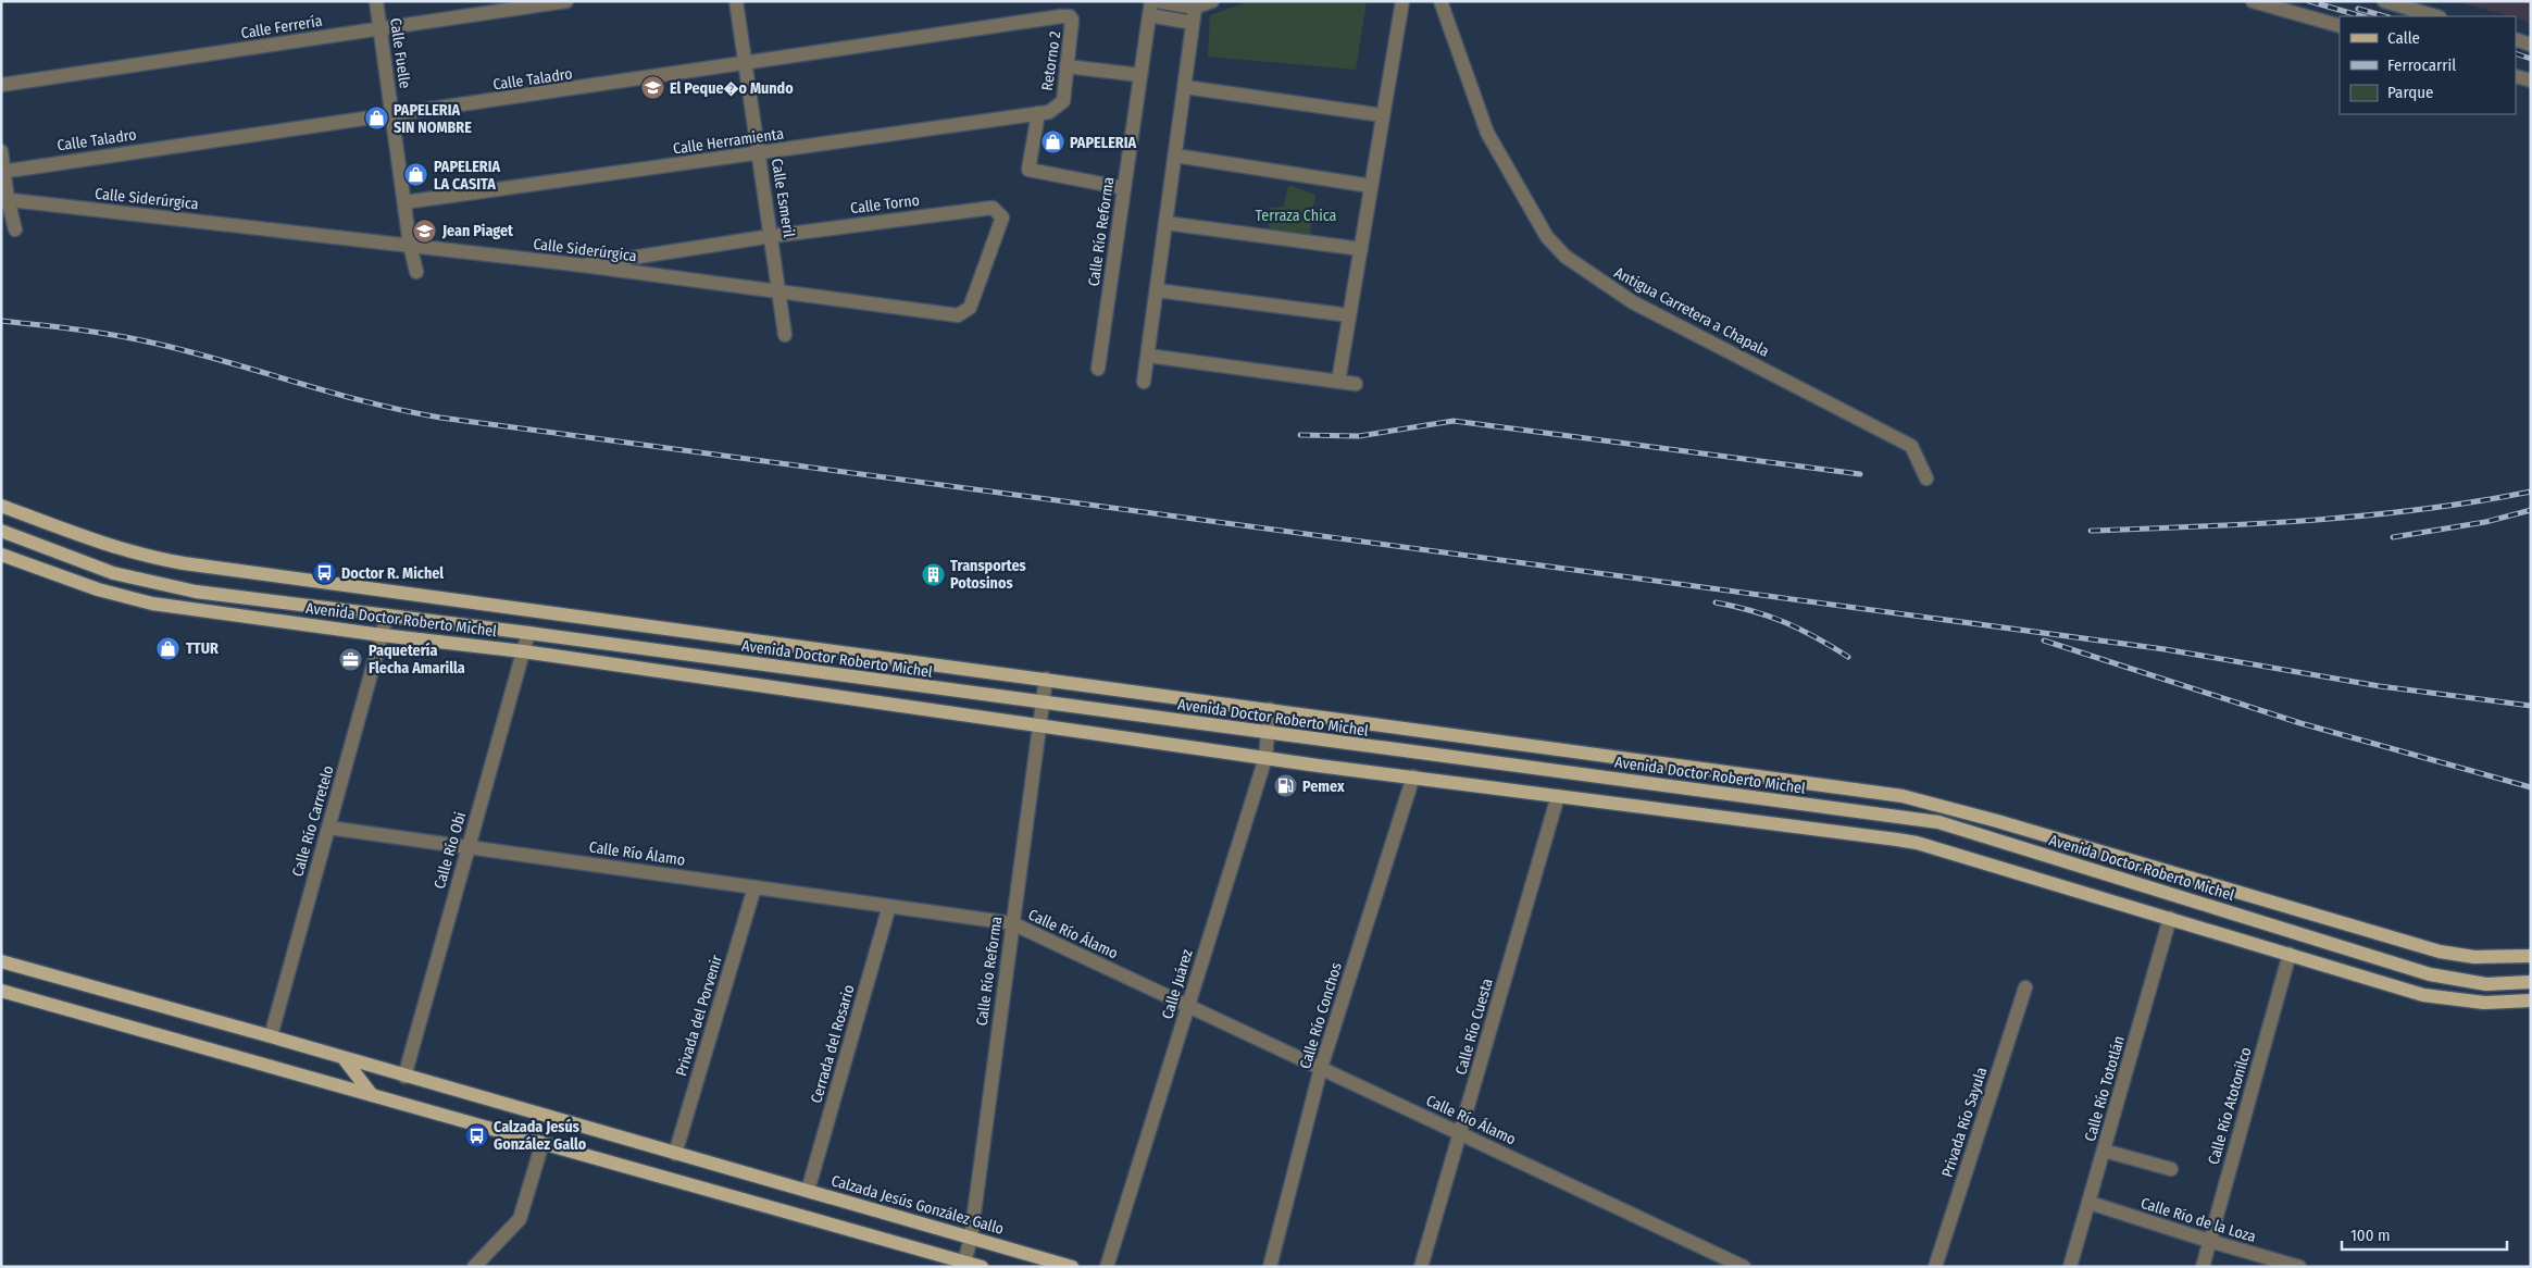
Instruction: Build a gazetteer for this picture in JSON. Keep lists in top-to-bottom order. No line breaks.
{"streets":{"main road":["Avenida Doctor Roberto Michel","Calzada Jesús González Gallo"],"street":["Calle Ferrería","Calle Fuelle","Retorno 2","Calle Taladro","Calle Herramienta","Calle Esmeril","Calle Siderúrgica","Calle Torno","Calle Río Reforma","Antigua Carretera a Chapala","Calle Río Carretelo","Calle Río Obi","Calle Río Álamo","Calle Juárez","Privada del Porvenir","Calle Río Conchos","Calle Río Cuesta","Cerrada del Rosario","Calle Río Tototlán","Calle Río Atotonilco","Privada Río Sayula","Calle Río de la Loza"]},"crossings":[["Calle Ferrería","Calle Fuelle"],["Calle Fuelle","Calle Taladro"],["Calle Fuelle","Calle Herramienta"],["Calle Fuelle","Calle Siderúrgica"],["Retorno 2","Calle Taladro"],["Retorno 2","Calle Herramienta"],["Calle Taladro","Calle Esmeril"],["Calle Herramienta","Calle Esmeril"],["Calle Esmeril","Calle Siderúrgica"],["Calle Esmeril","Calle Torno"],["Calle Siderúrgica","Calle Torno"],["Calle Río Reforma","Avenida Doctor Roberto Michel"],["Calle Río Reforma","Calle Río Álamo"],["Calle Río Reforma","Calzada Jesús González Gallo"],["Avenida Doctor Roberto Michel","Calle Río Carretelo"],["Avenida Doctor Roberto Michel","Calle Río Obi"],["Avenida Doctor Roberto Michel","Calle Juárez"],["Avenida Doctor Roberto Michel","Calle Río Conchos"],["Avenida Doctor Roberto Michel","Calle Río Cuesta"],["Avenida Doctor Roberto Michel","Calle Río Tototlán"],["Avenida Doctor Roberto Michel","Calle Río Atotonilco"],["Calle Río Carretelo","Calle Río Álamo"],["Calle Río Carretelo","Calzada Jesús González Gallo"],["Calle Río Obi","Calle Río Álamo"],["Calle Río Obi","Calzada Jesús González Gallo"],["Calle Río Álamo","Calle Juárez"],["Calle Río Álamo","Privada del Porvenir"],["Calle Río Álamo","Calle Río Conchos"],["Calle Río Álamo","Calle Río Cuesta"],["Calle Río Álamo","Cerrada del Rosario"],["Privada del Porvenir","Calzada Jesús González Gallo"],["Cerrada del Rosario","Calzada Jesús González Gallo"],["Calle Río Tototlán","Calle Río de la Loza"],["Calle Río Atotonilco","Calle Río de la Loza"]],"parks":["Terraza Chica"],"places":{"school or university":["El Peque�o Mundo","Jean Piaget"],"shop":["PAPELERIA SIN NOMBRE","PAPELERIA","PAPELERIA LA CASITA","TTUR"],"bus stop":["Doctor R. Michel","Calzada Jesús González Gallo"],"building":["Transportes Potosinos"],"office":["Paquetería Flecha Amarilla"],"fuel station":["Pemex"]},"legend":["Calle","Ferrocarril","Parque"],"scale_bar":"100 m"}
